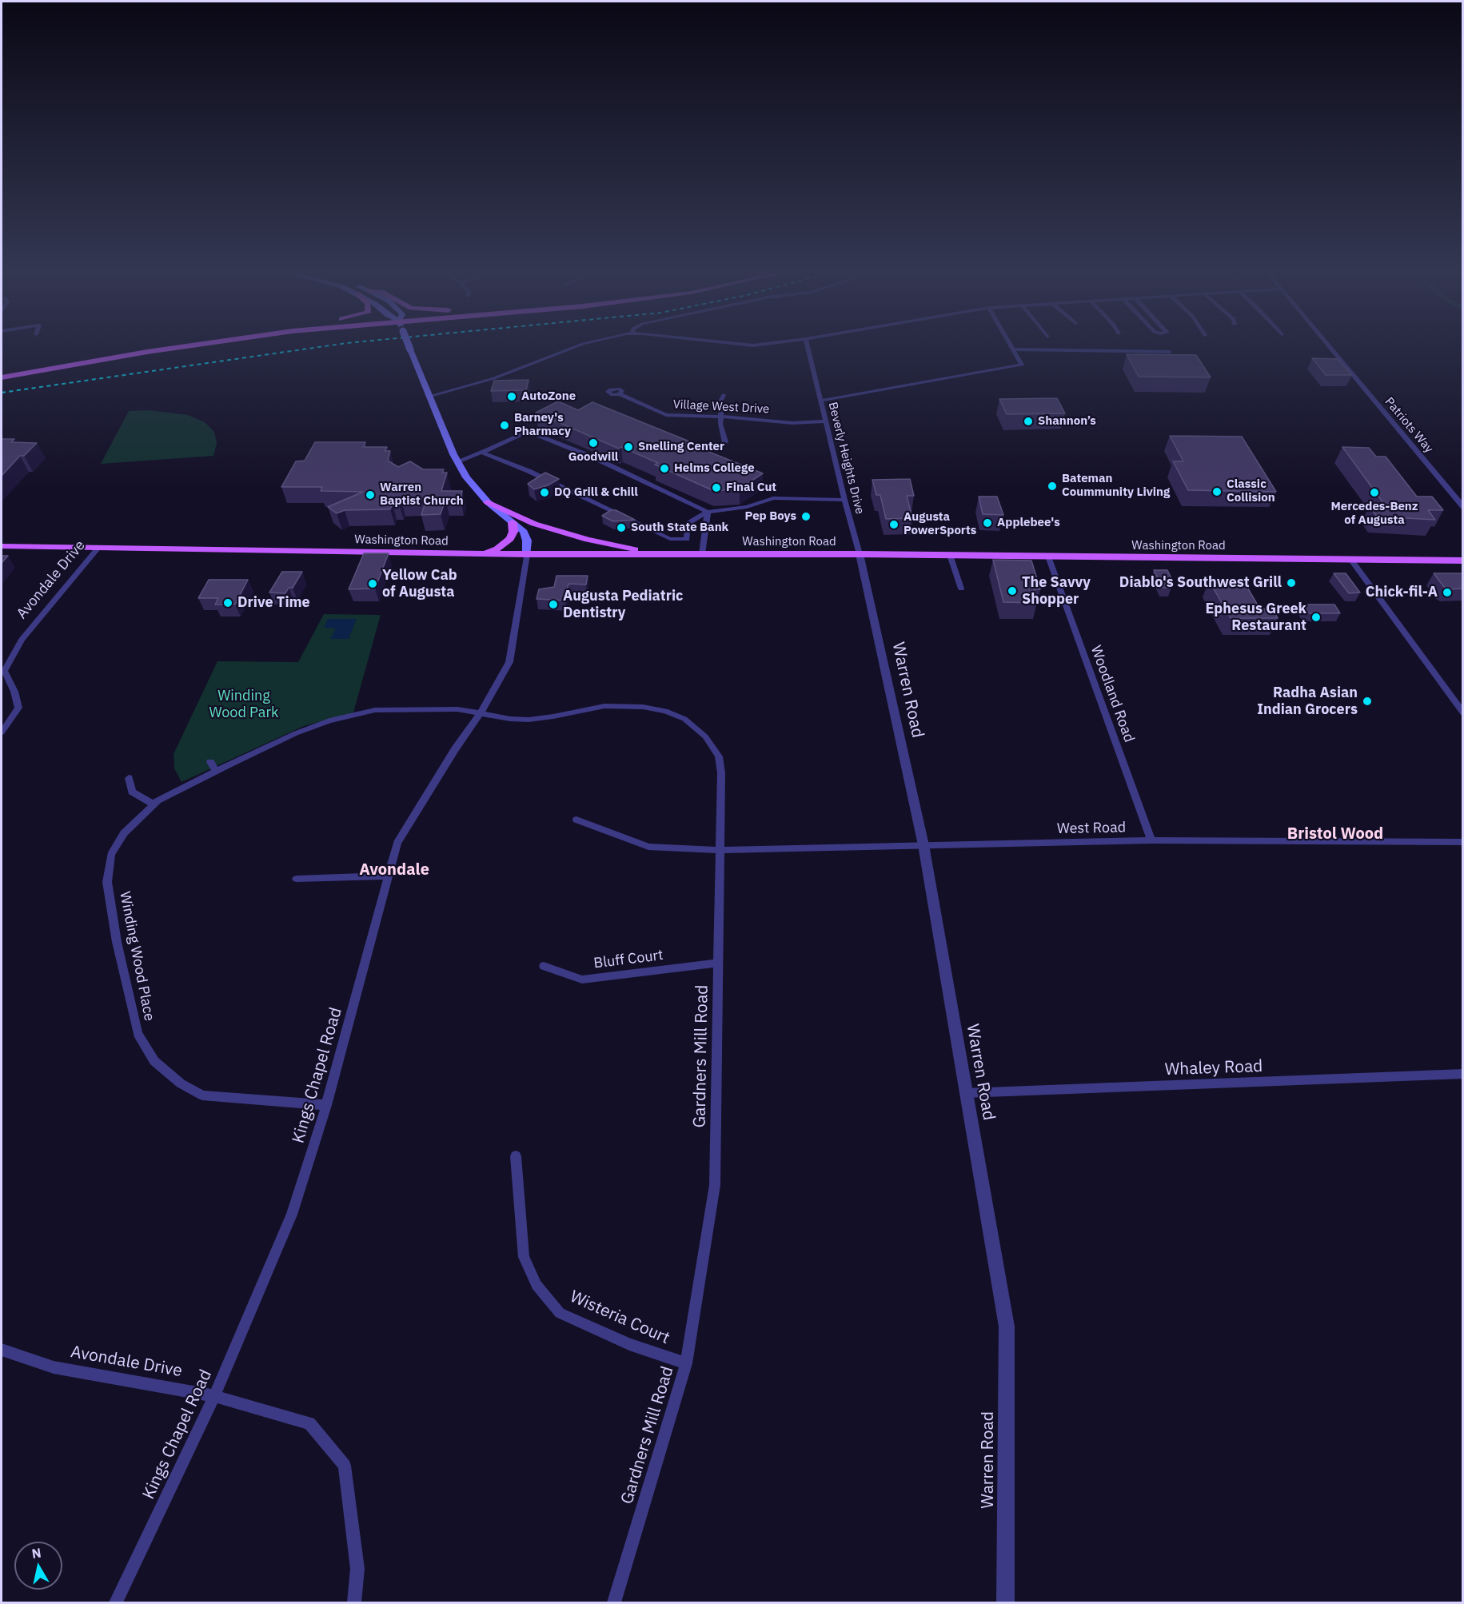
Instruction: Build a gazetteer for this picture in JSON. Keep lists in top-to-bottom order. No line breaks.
{"streets":{"main road":["Washington Road"],"street":["Village West Drive","Patriots Way","Beverly Heights Drive","Avondale Drive","Warren Road","Woodland Road","West Road","Winding Wood Place","Bluff Court","Gardners Mill Road","Whaley Road","Kings Chapel Road","Wisteria Court"]},"crossings":[["Village West Drive","Beverly Heights Drive"],["Beverly Heights Drive","Washington Road"],["Beverly Heights Drive","Warren Road"],["Washington Road","Avondale Drive"],["Washington Road","Warren Road"],["Washington Road","Woodland Road"],["Washington Road","Kings Chapel Road"],["Avondale Drive","Kings Chapel Road"],["Warren Road","West Road"],["Warren Road","Whaley Road"],["Woodland Road","West Road"],["West Road","Gardners Mill Road"],["Winding Wood Place","Gardners Mill Road"],["Winding Wood Place","Kings Chapel Road"],["Bluff Court","Gardners Mill Road"],["Gardners Mill Road","Kings Chapel Road"],["Gardners Mill Road","Wisteria Court"]],"districts":["Bristol Wood","Avondale"],"parks":["Winding Wood Park"],"places":["AutoZone","Shannon’s","Barney's Pharmacy","Goodwill","Snelling Center","Helms College","Bateman Coummunity Living","Final Cut","Classic Collision","DQ Grill & Chill","Mercedes-Benz of Augusta","Warren Baptist Church","Pep Boys","Applebee's","Augusta PowerSports","South State Bank","Diablo's Southwest Grill","Yellow Cab of Augusta","The Savvy Shopper","Chick-fil-A","Drive Time","Augusta Pediatric Dentistry","Ephesus Greek Restaurant","Radha Asian Indian Grocers"],"north":"top"}
